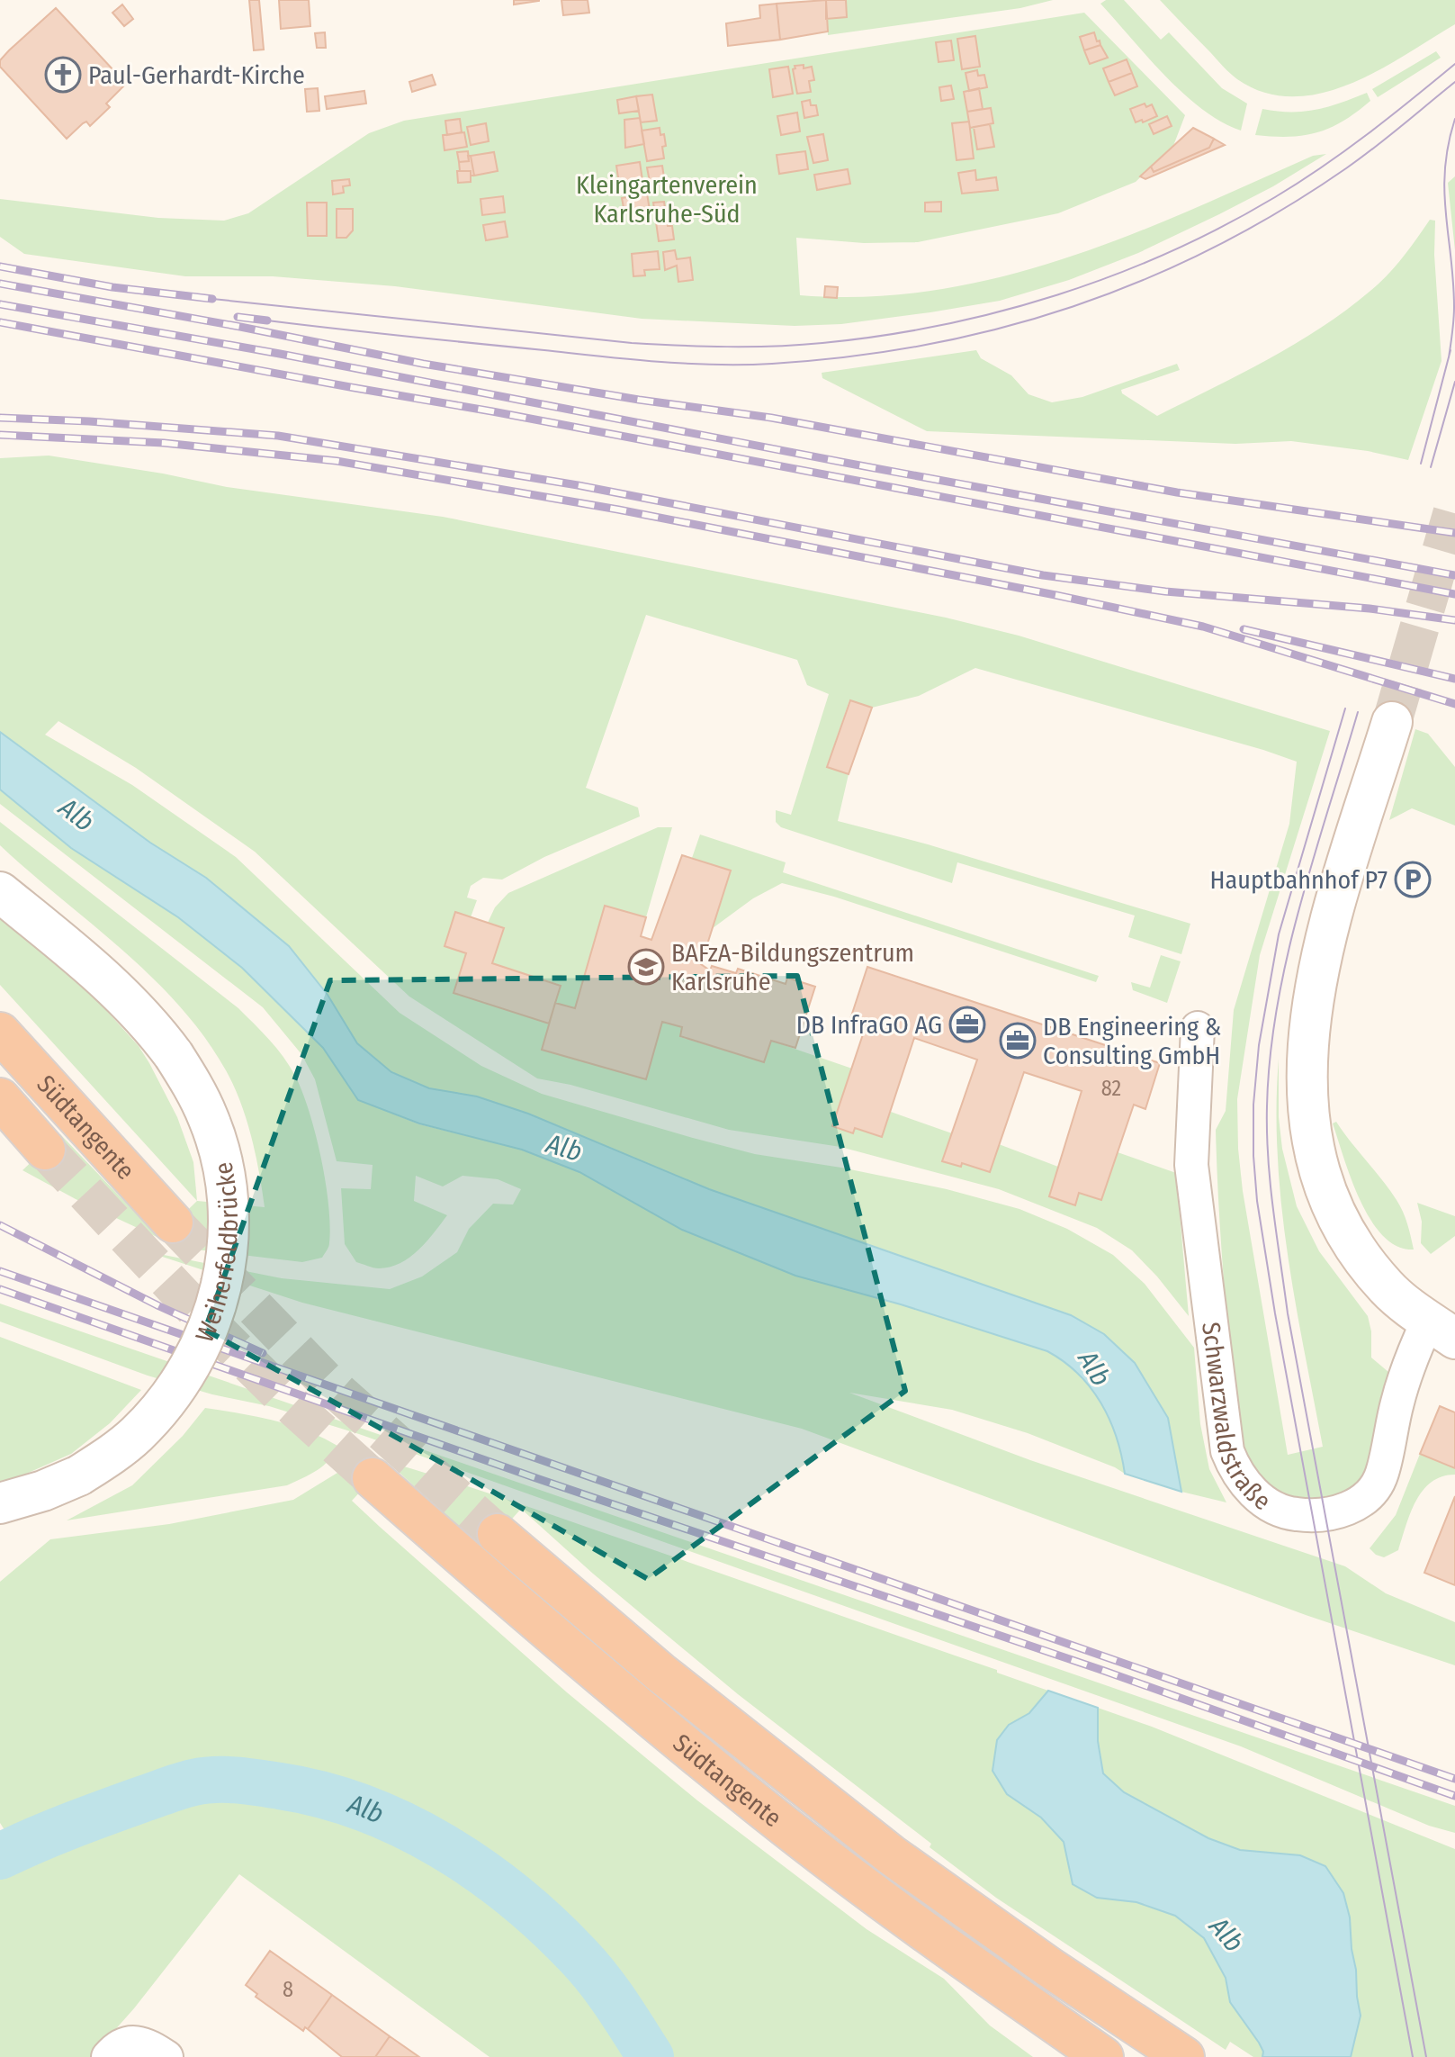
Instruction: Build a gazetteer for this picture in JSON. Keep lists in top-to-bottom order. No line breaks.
{"streets":{"highway":["Südtangente"],"street":["Weiherfeldbrücke","Schwarzwaldstraße"]},"water":["Alb"],"parks":["Kleingartenverein Karlsruhe-Süd"],"places":{"church":["Paul-Gerhardt-Kirche"],"parking":["Hauptbahnhof P7"],"school or university":["BAFzA-Bildungszentrum Karlsruhe"],"office":["DB InfraGO AG","DB Engineering & Consulting GmbH"]},"house_numbers":["82","8"]}
